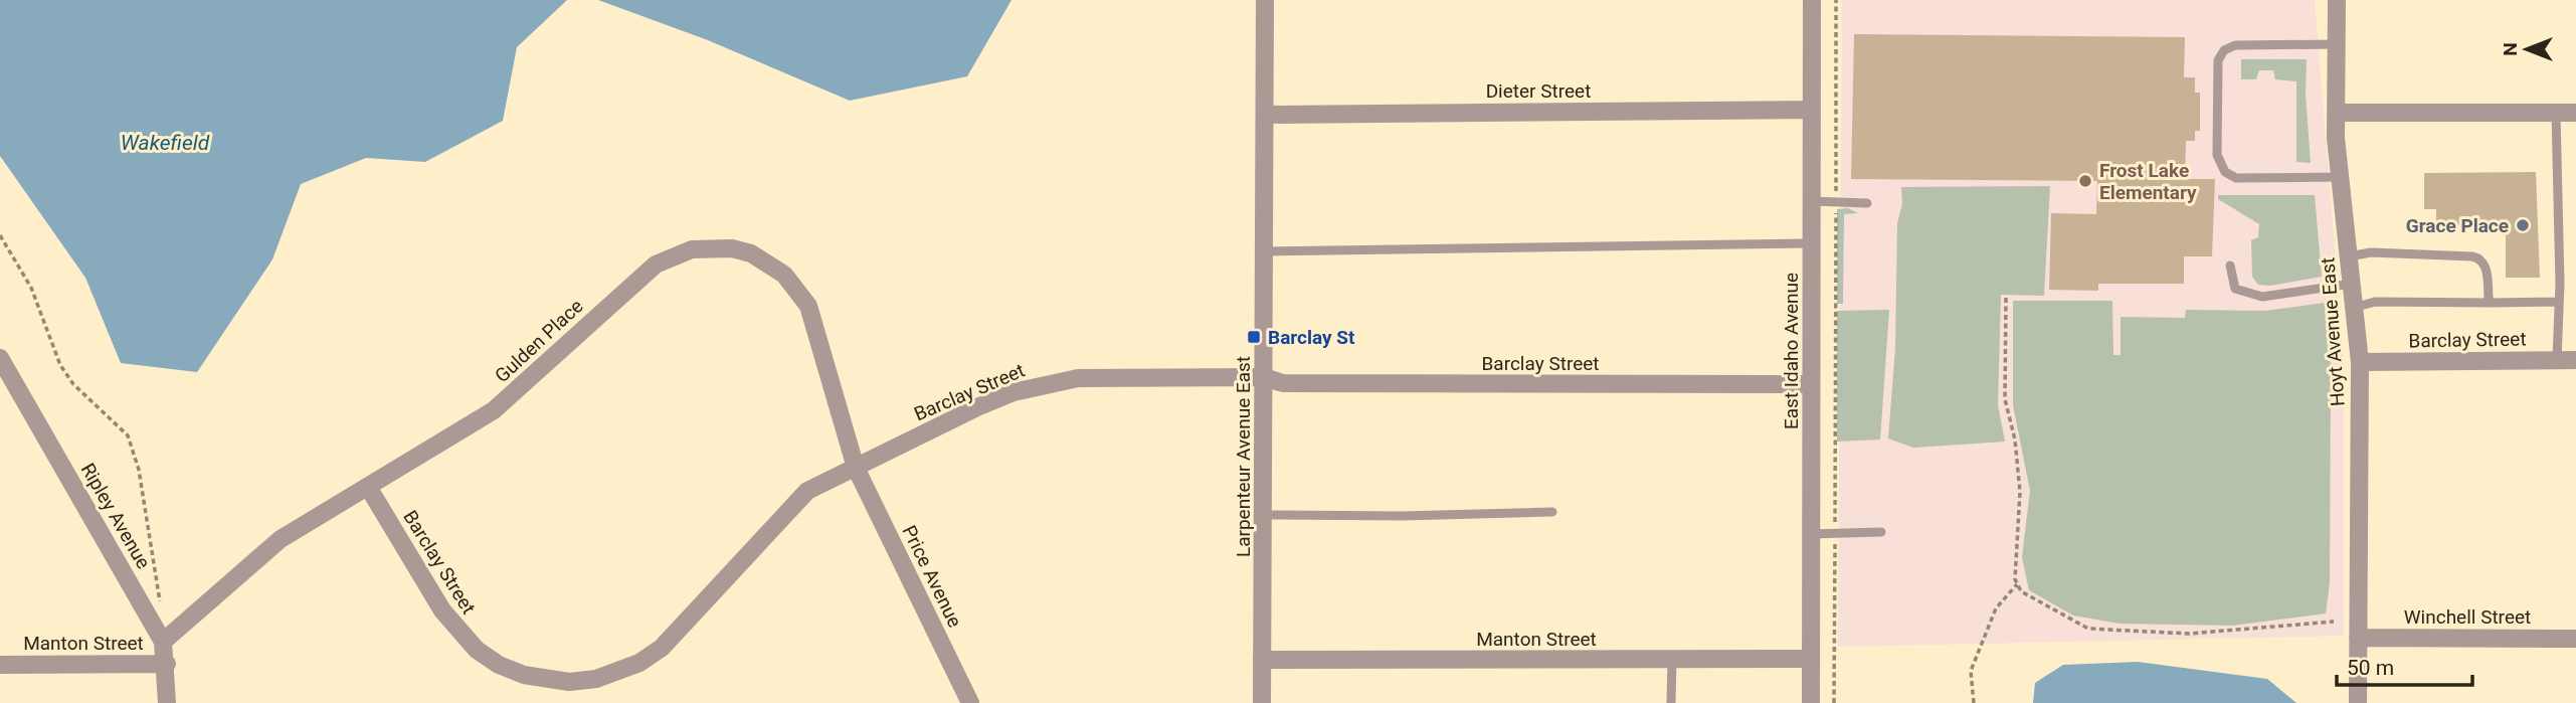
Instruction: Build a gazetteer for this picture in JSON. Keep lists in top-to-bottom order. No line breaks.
{"streets":{"street":["Dieter Street","Hoyt Avenue East","Barclay Street","Gulden Place","East Idaho Avenue","Larpenteur Avenue East","Ripley Avenue","Price Avenue","Winchell Street","Manton Street"]},"crossings":[["Dieter Street","East Idaho Avenue"],["Dieter Street","Larpenteur Avenue East"],["Hoyt Avenue East","Barclay Street"],["Hoyt Avenue East","Winchell Street"],["Barclay Street","Gulden Place"],["Barclay Street","East Idaho Avenue"],["Barclay Street","Larpenteur Avenue East"],["Barclay Street","Price Avenue"],["Gulden Place","Ripley Avenue"],["Gulden Place","Price Avenue"],["East Idaho Avenue","Manton Street"],["Larpenteur Avenue East","Manton Street"],["Ripley Avenue","Manton Street"]],"water":["Wakefield"],"places":{"other":["Frost Lake Elementary","Grace Place"],"transit":["Barclay St"]},"scale_bar":"50 m","north":"left"}
